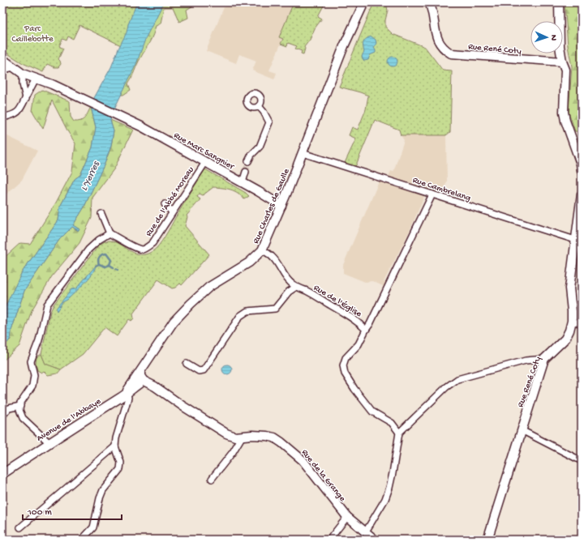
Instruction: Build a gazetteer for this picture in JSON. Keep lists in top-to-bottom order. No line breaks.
{"streets":{"street":["Rue René Coty","Rue Marc Sangnier","Rue Cambrelang","Rue de l'Abbé Moreau","Rue Charles de Gaulle","Rue de l'Église","Avenue de l'Abbaye","Rue de la Grange"]},"crossings":[["Rue René Coty","Rue Cambrelang"],["Rue Marc Sangnier","Rue de l'Abbé Moreau"],["Rue Marc Sangnier","Rue Charles de Gaulle"],["Rue Cambrelang","Rue Charles de Gaulle"],["Rue Charles de Gaulle","Rue de l'Église"],["Rue Charles de Gaulle","Avenue de l'Abbaye"],["Avenue de l'Abbaye","Rue de la Grange"]],"water":["L'Yerres"],"parks":["Parc Caillebotte"],"scale_bar":"100 m","north":"right"}
